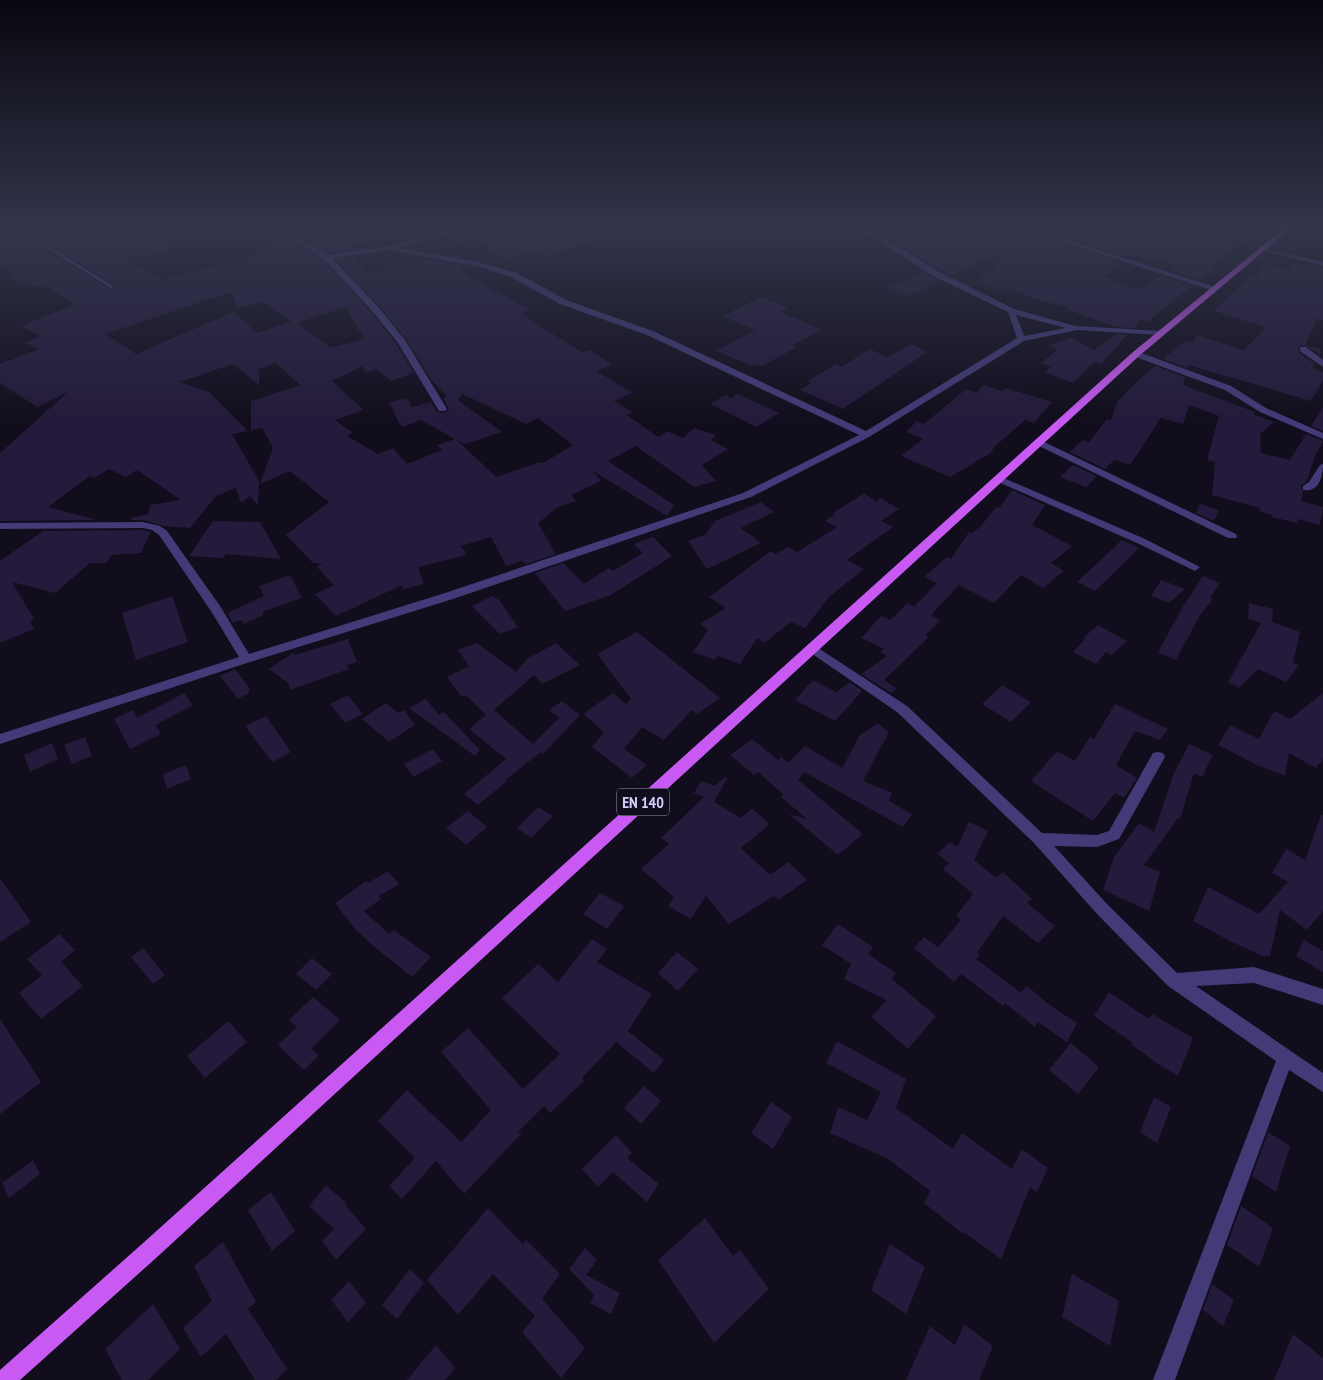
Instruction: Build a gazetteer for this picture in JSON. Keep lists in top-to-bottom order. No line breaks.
{"streets":{"main road":["EN 140"]}}
